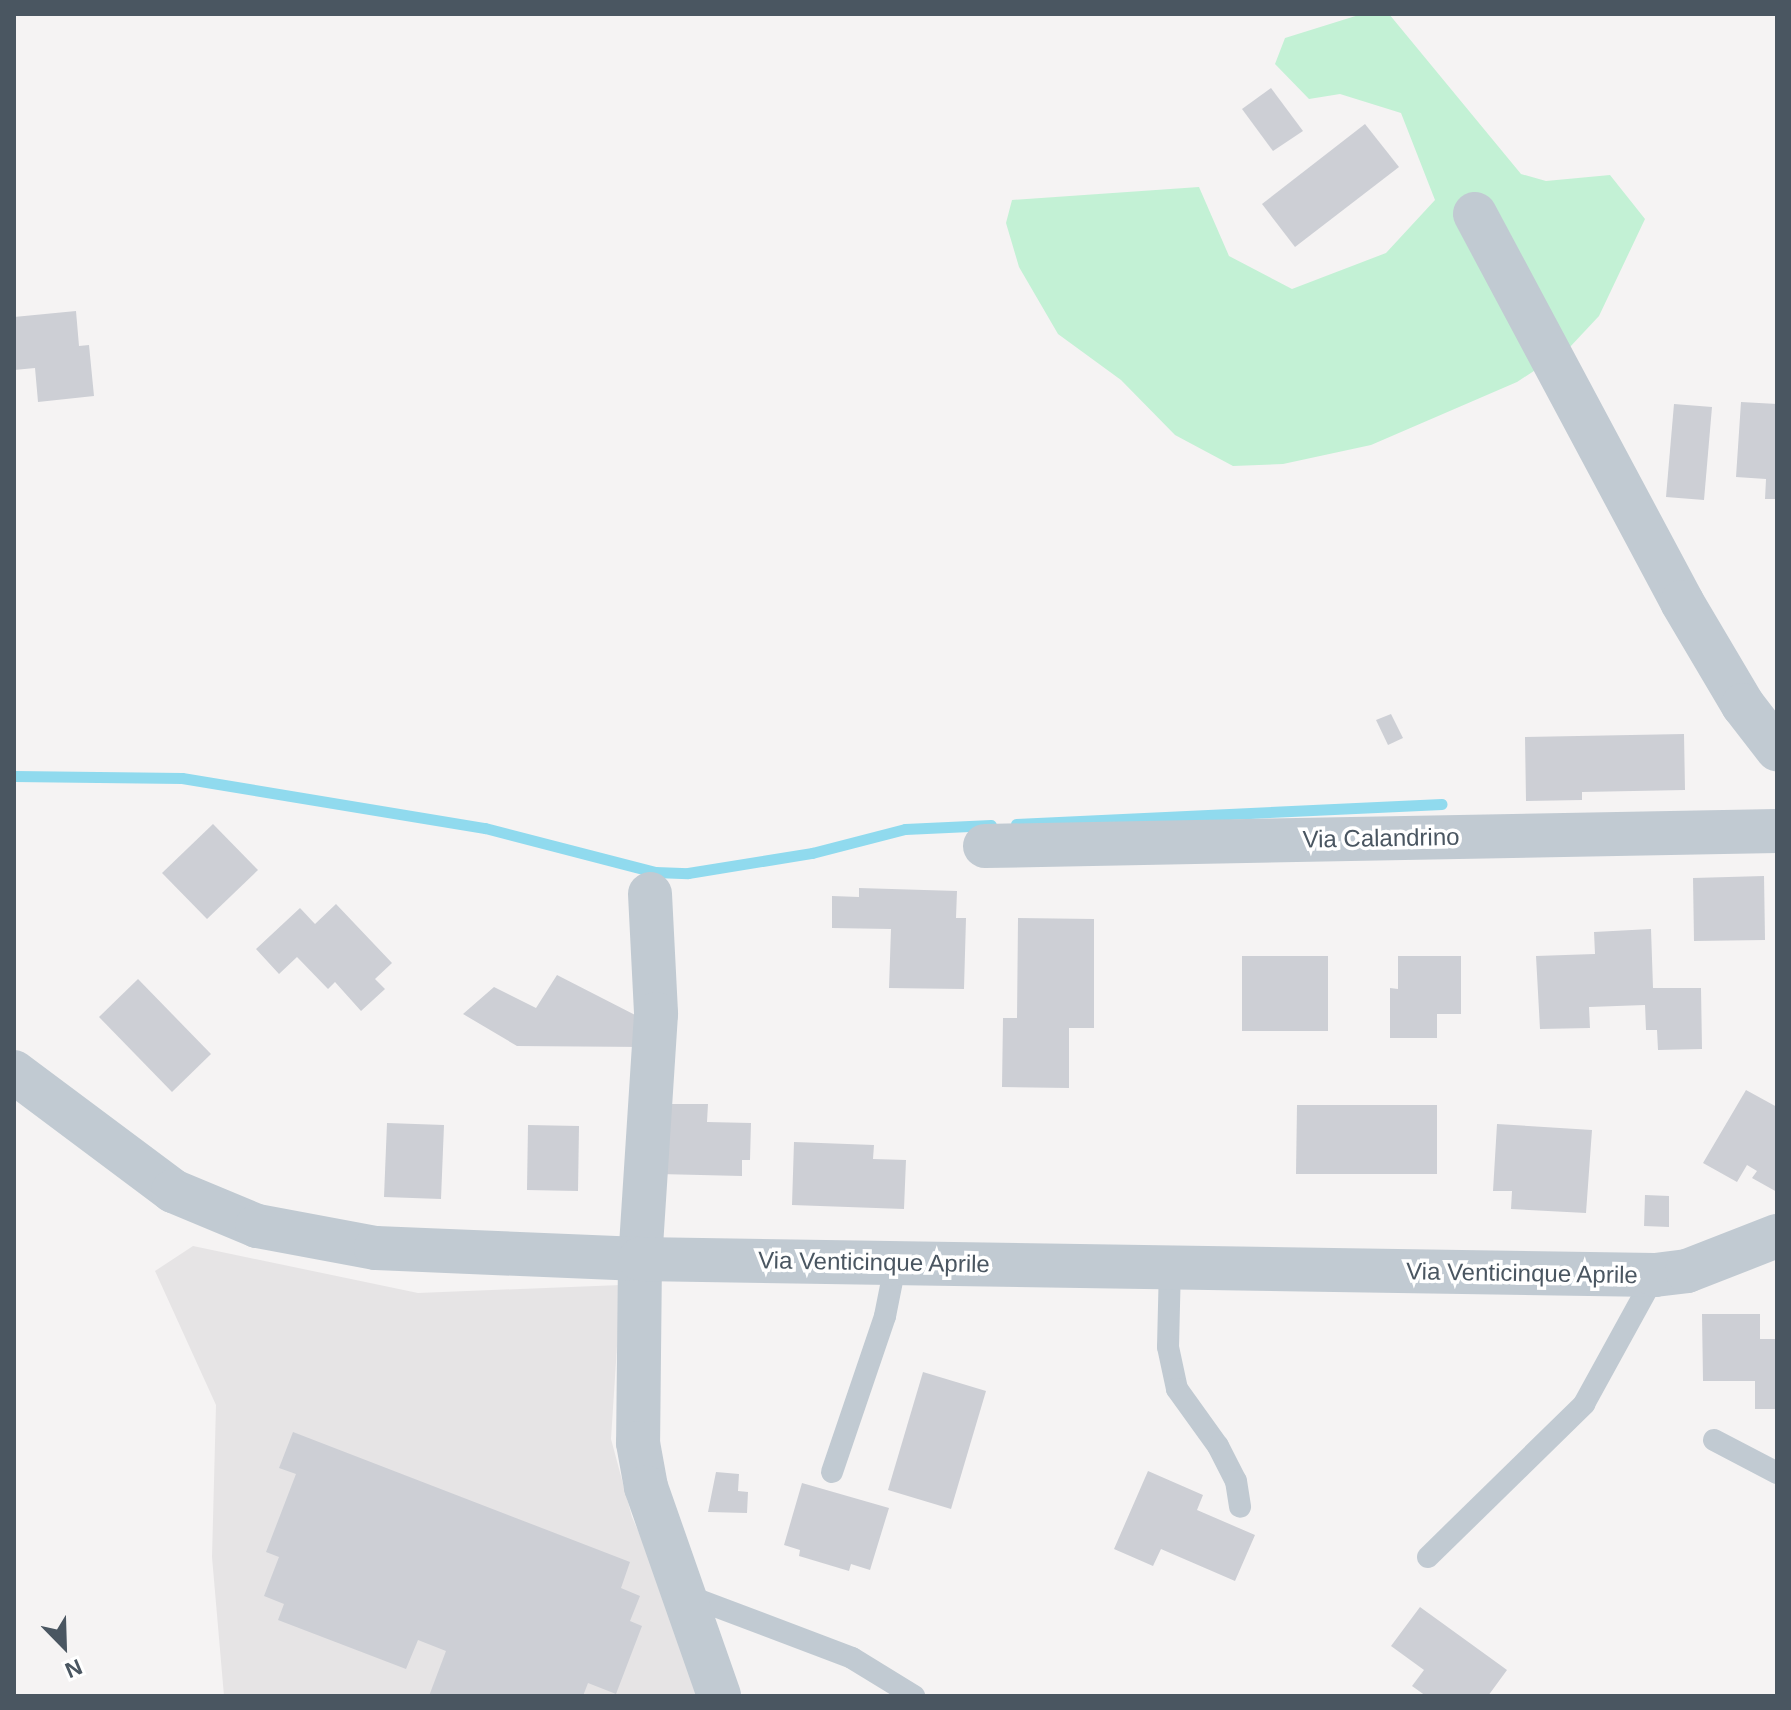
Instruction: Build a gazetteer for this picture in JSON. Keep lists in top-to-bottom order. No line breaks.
{"streets":{"street":["Via Calandrino","Via Venticinque Aprile"]},"north":"bottom right"}
